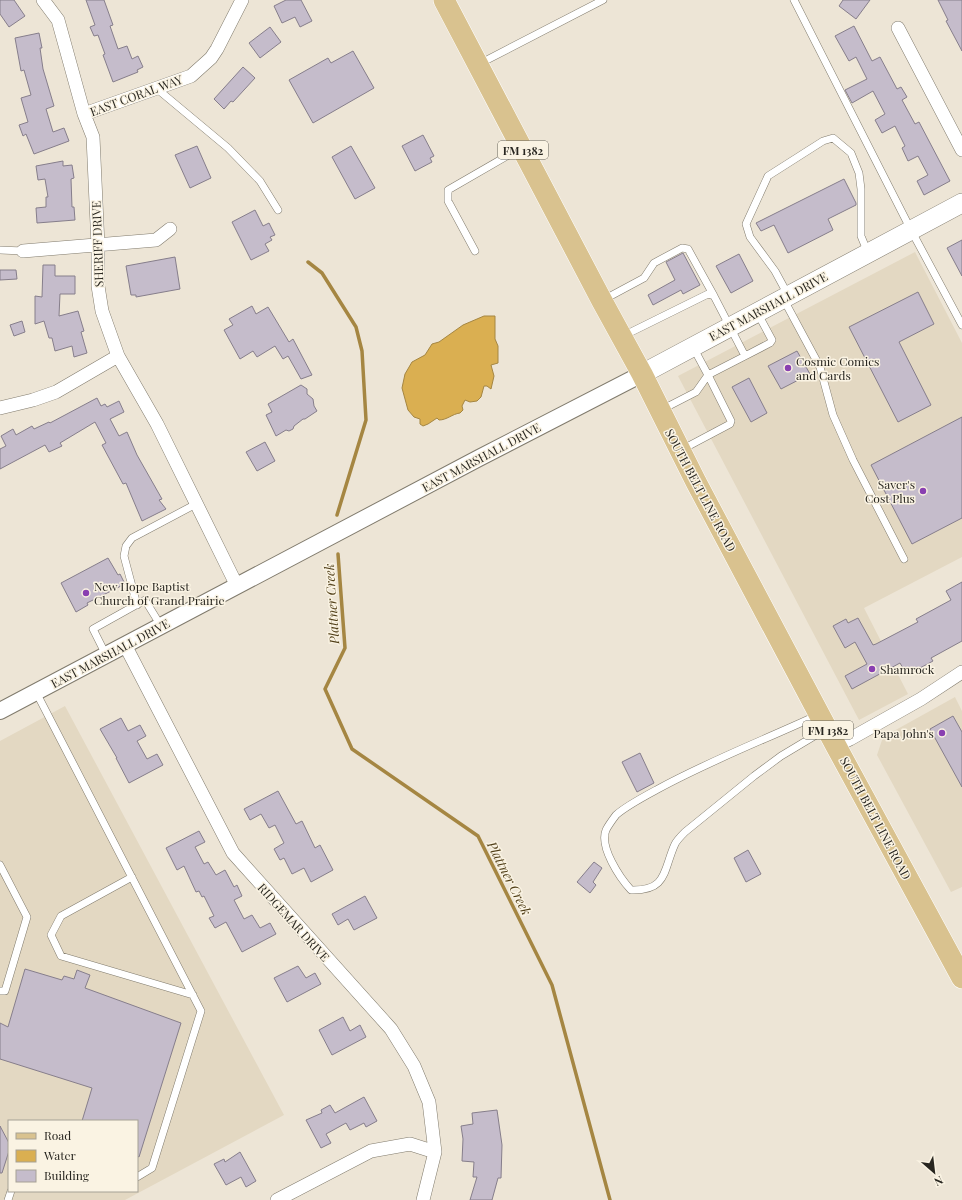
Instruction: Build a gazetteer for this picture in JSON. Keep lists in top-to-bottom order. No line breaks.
{"streets":{"main road":["FM 1382","EAST MARSHALL DRIVE","SOUTH BELT LINE ROAD"],"street":["EAST CORAL WAY","SHERIFF DRIVE","RIDGEMAR DRIVE"]},"crossings":[["EAST CORAL WAY","SHERIFF DRIVE"],["SHERIFF DRIVE","EAST MARSHALL DRIVE"],["EAST MARSHALL DRIVE","SOUTH BELT LINE ROAD"],["EAST MARSHALL DRIVE","RIDGEMAR DRIVE"]],"water":["Plattner Creek"],"places":["Cosmic Comics and Cards","Saver's Cost Plus","New Hope Baptist Church of Grand Prairie","Shamrock","Papa John's"],"legend":["Road","Water","Building"],"north":"bottom right"}
